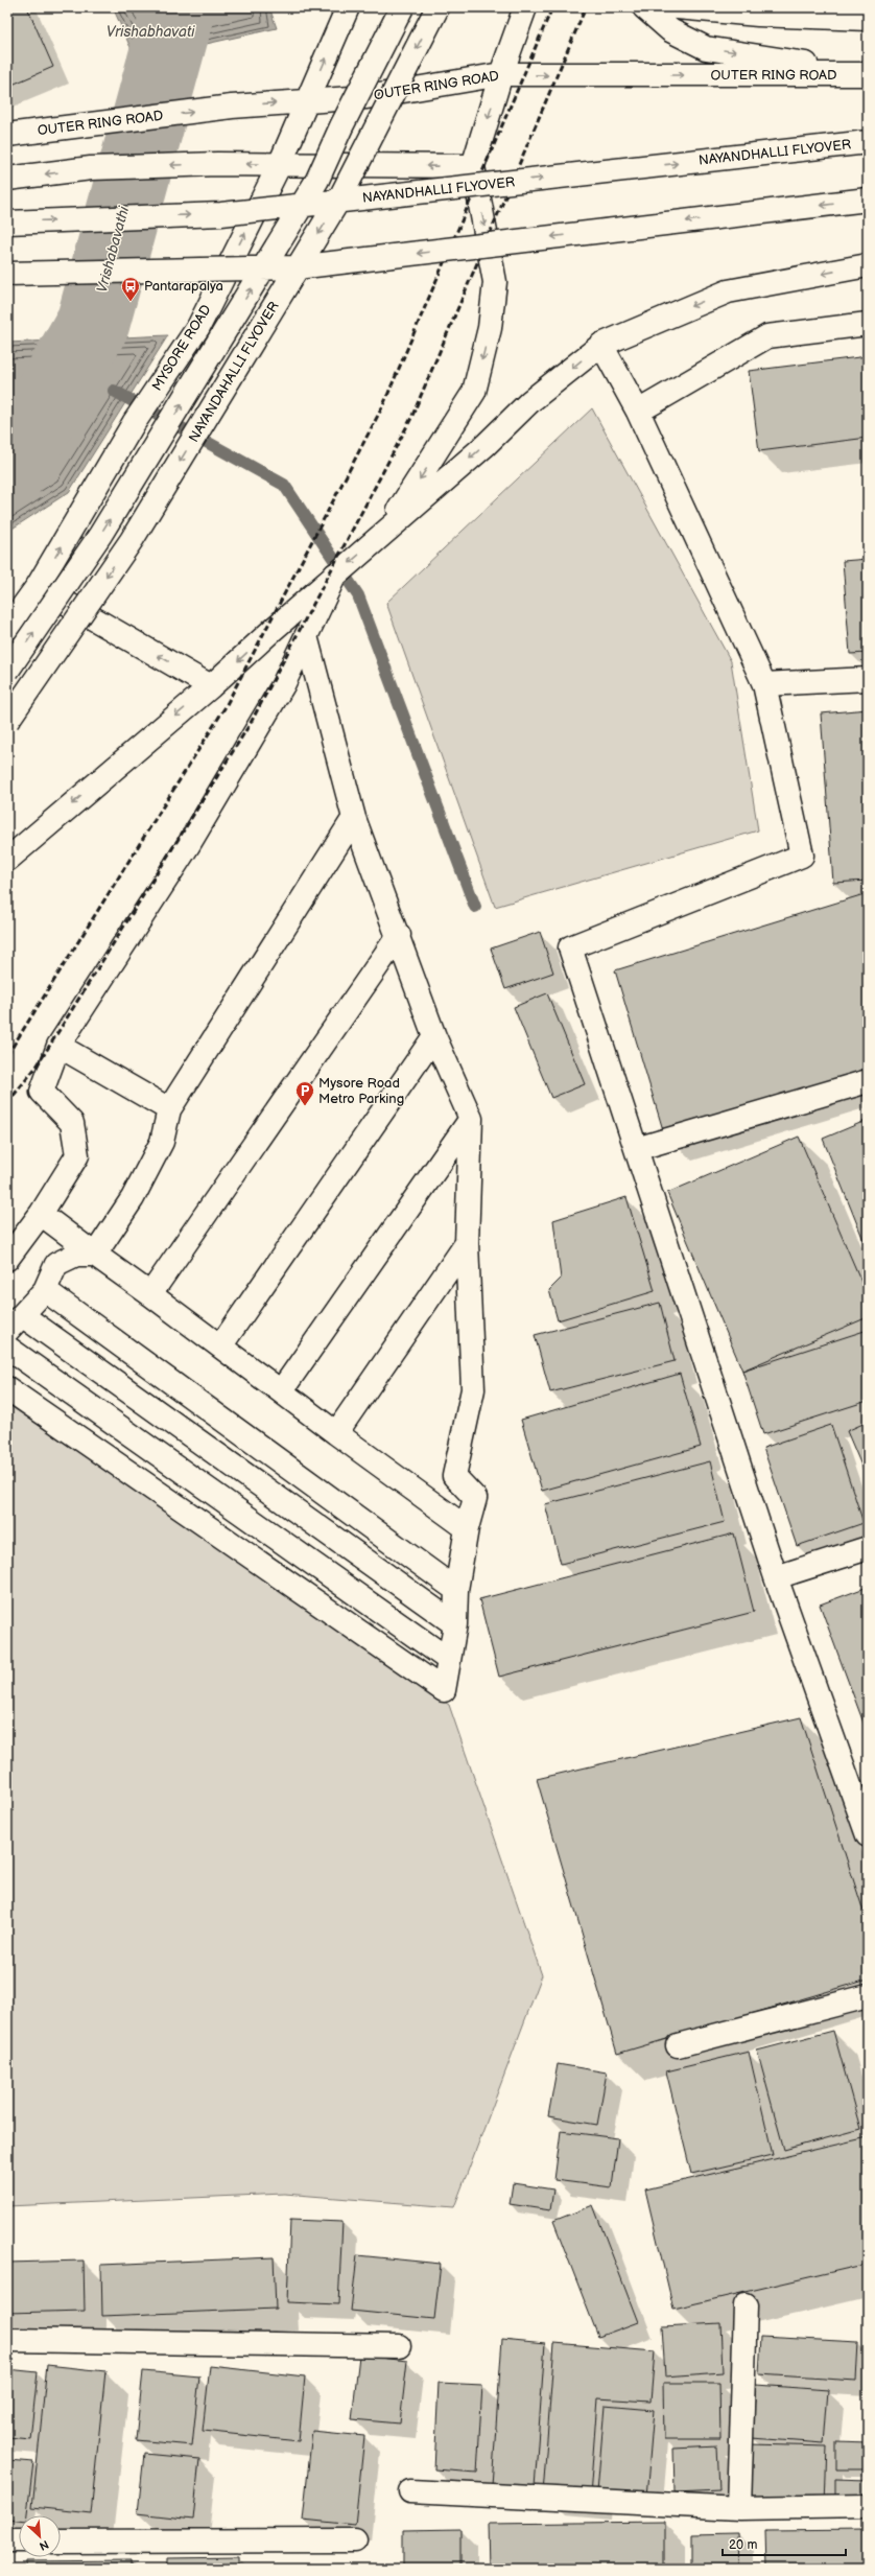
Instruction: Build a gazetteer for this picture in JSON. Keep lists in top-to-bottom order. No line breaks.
{"streets":{"main road":["OUTER RING ROAD","NAYANDHALLI FLYOVER","MYSORE ROAD","NAYANDAHALLI FLYOVER"]},"crossings":[["OUTER RING ROAD","MYSORE ROAD"]],"one_way":["MYSORE ROAD"],"water":["Vrishabhavati","Vrishabavathi"],"places":{"bus stop":["Pantarapalya"],"parking":["Mysore Road Metro Parking"]},"scale_bar":"20 m","north":"bottom right"}
